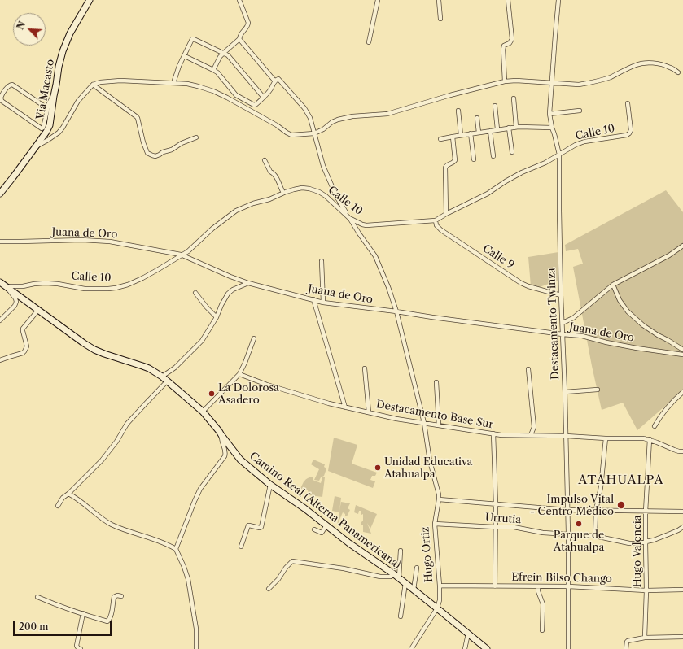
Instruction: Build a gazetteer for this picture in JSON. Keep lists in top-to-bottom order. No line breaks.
{"streets":{"street":["Via Macasto","Calle 10","Juana de Oro","Calle 9","Destacamento Twinza","Destacamento Base Sur","Camino Real (Alterna Panamericana)","Urrutia","Hugo Valencia","Hugo Ortiz","Efrein Bilso Chango"]},"crossings":[["Calle 10","Juana de Oro"],["Calle 10","Calle 9"],["Calle 10","Destacamento Twinza"],["Calle 10","Camino Real (Alterna Panamericana)"],["Juana de Oro","Destacamento Twinza"],["Calle 9","Destacamento Twinza"],["Destacamento Twinza","Destacamento Base Sur"],["Destacamento Twinza","Urrutia"],["Destacamento Twinza","Efrein Bilso Chango"],["Destacamento Base Sur","Hugo Valencia"],["Camino Real (Alterna Panamericana)","Hugo Ortiz"],["Urrutia","Hugo Valencia"],["Urrutia","Hugo Ortiz"],["Hugo Valencia","Efrein Bilso Chango"],["Hugo Ortiz","Efrein Bilso Chango"]],"districts":["ATAHUALPA"],"places":["La Dolorosa Asadero","Unidad Educativa Atahualpa","Impulso Vital - Centro Médico","Parque de Atahualpa"],"scale_bar":"200 m","north":"top left"}
